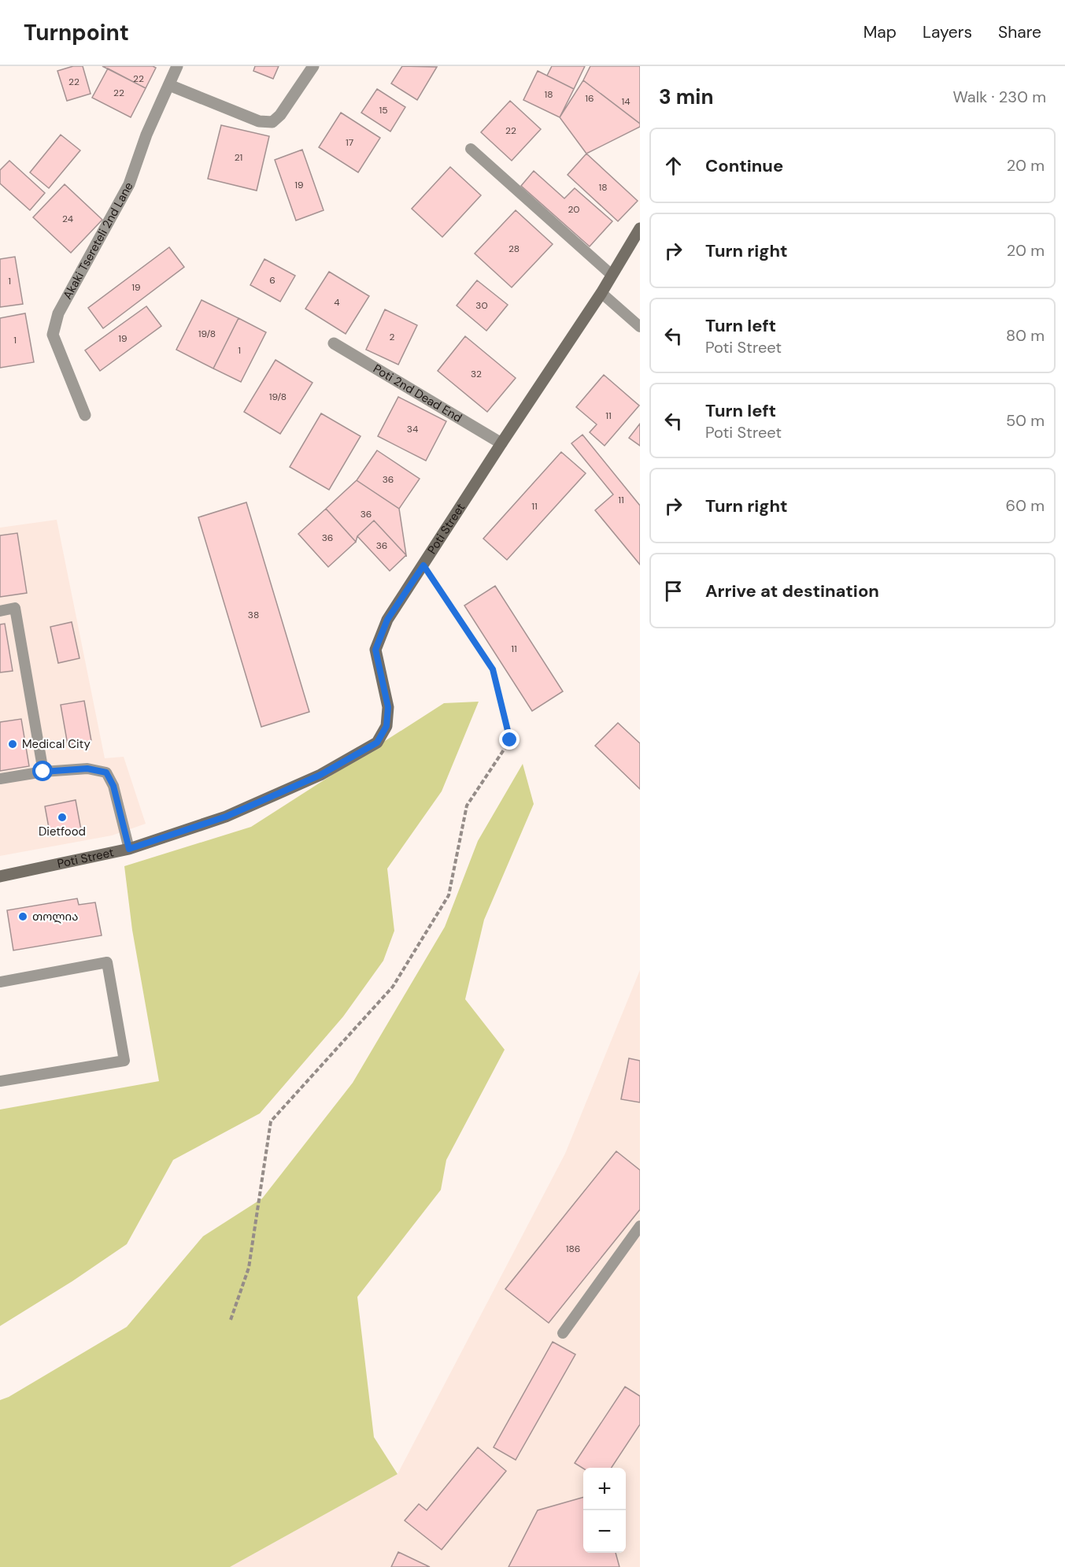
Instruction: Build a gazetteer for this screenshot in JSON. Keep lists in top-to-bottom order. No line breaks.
{"streets":{"street":["Akaki Tsereteli 2nd Lane","Poti 2nd Dead End","Poti Street"]},"crossings":[["Poti 2nd Dead End","Poti Street"]],"places":["Medical City","Dietfood","თოლია"],"house_numbers":["22","22","22","18","16","14","15","22","17","21","19","18","20","24","28","6","1","19","4","30","19/8","2","19","1","1","32","19/8","11","34","36","11","11","36","36","36","38","11","186"],"page":{"header":"Turnpoint","nav":["Map","Layers","Share"],"heading":["3 min","Walk · 230 m"],"list":[["Continue","20 m"],["Turn right","20 m"],["Turn left","Poti Street","80 m"],["Turn left","Poti Street","50 m"],["Turn right","60 m"],"Arrive at destination"],"map_buttons":["+","−"]}}
